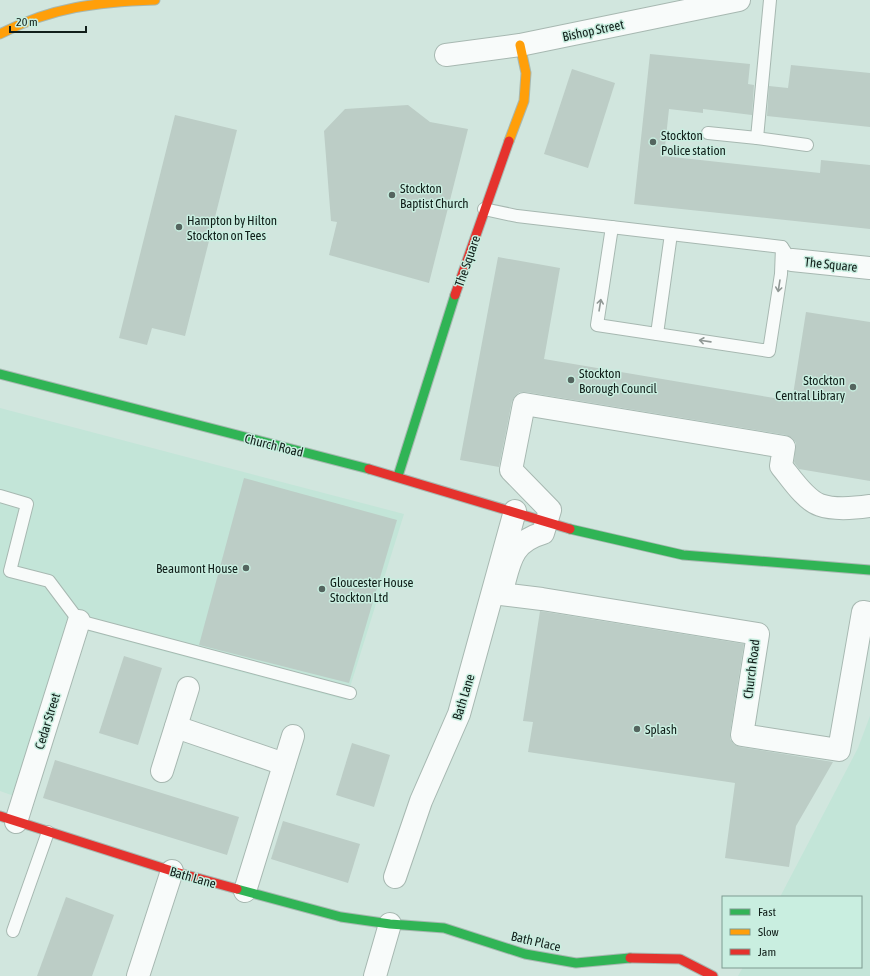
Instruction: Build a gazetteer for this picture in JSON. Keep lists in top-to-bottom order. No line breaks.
{"streets":{"street":["Bishop Street","The Square","Church Road","Bath Lane","Cedar Street","Bath Place"]},"crossings":[["Bishop Street","The Square"],["The Square","Church Road"],["Church Road","Bath Lane"],["Bath Lane","Cedar Street"],["Bath Lane","Bath Place"]],"places":["Stockton Police station","Stockton Baptist Church","Hampton by Hilton Stockton on Tees","Stockton Borough Council","Stockton Central Library","Beaumont House","Gloucester House Stockton Ltd","Splash"],"legend":["Fast","Slow","Jam"],"scale_bar":"20 m"}
